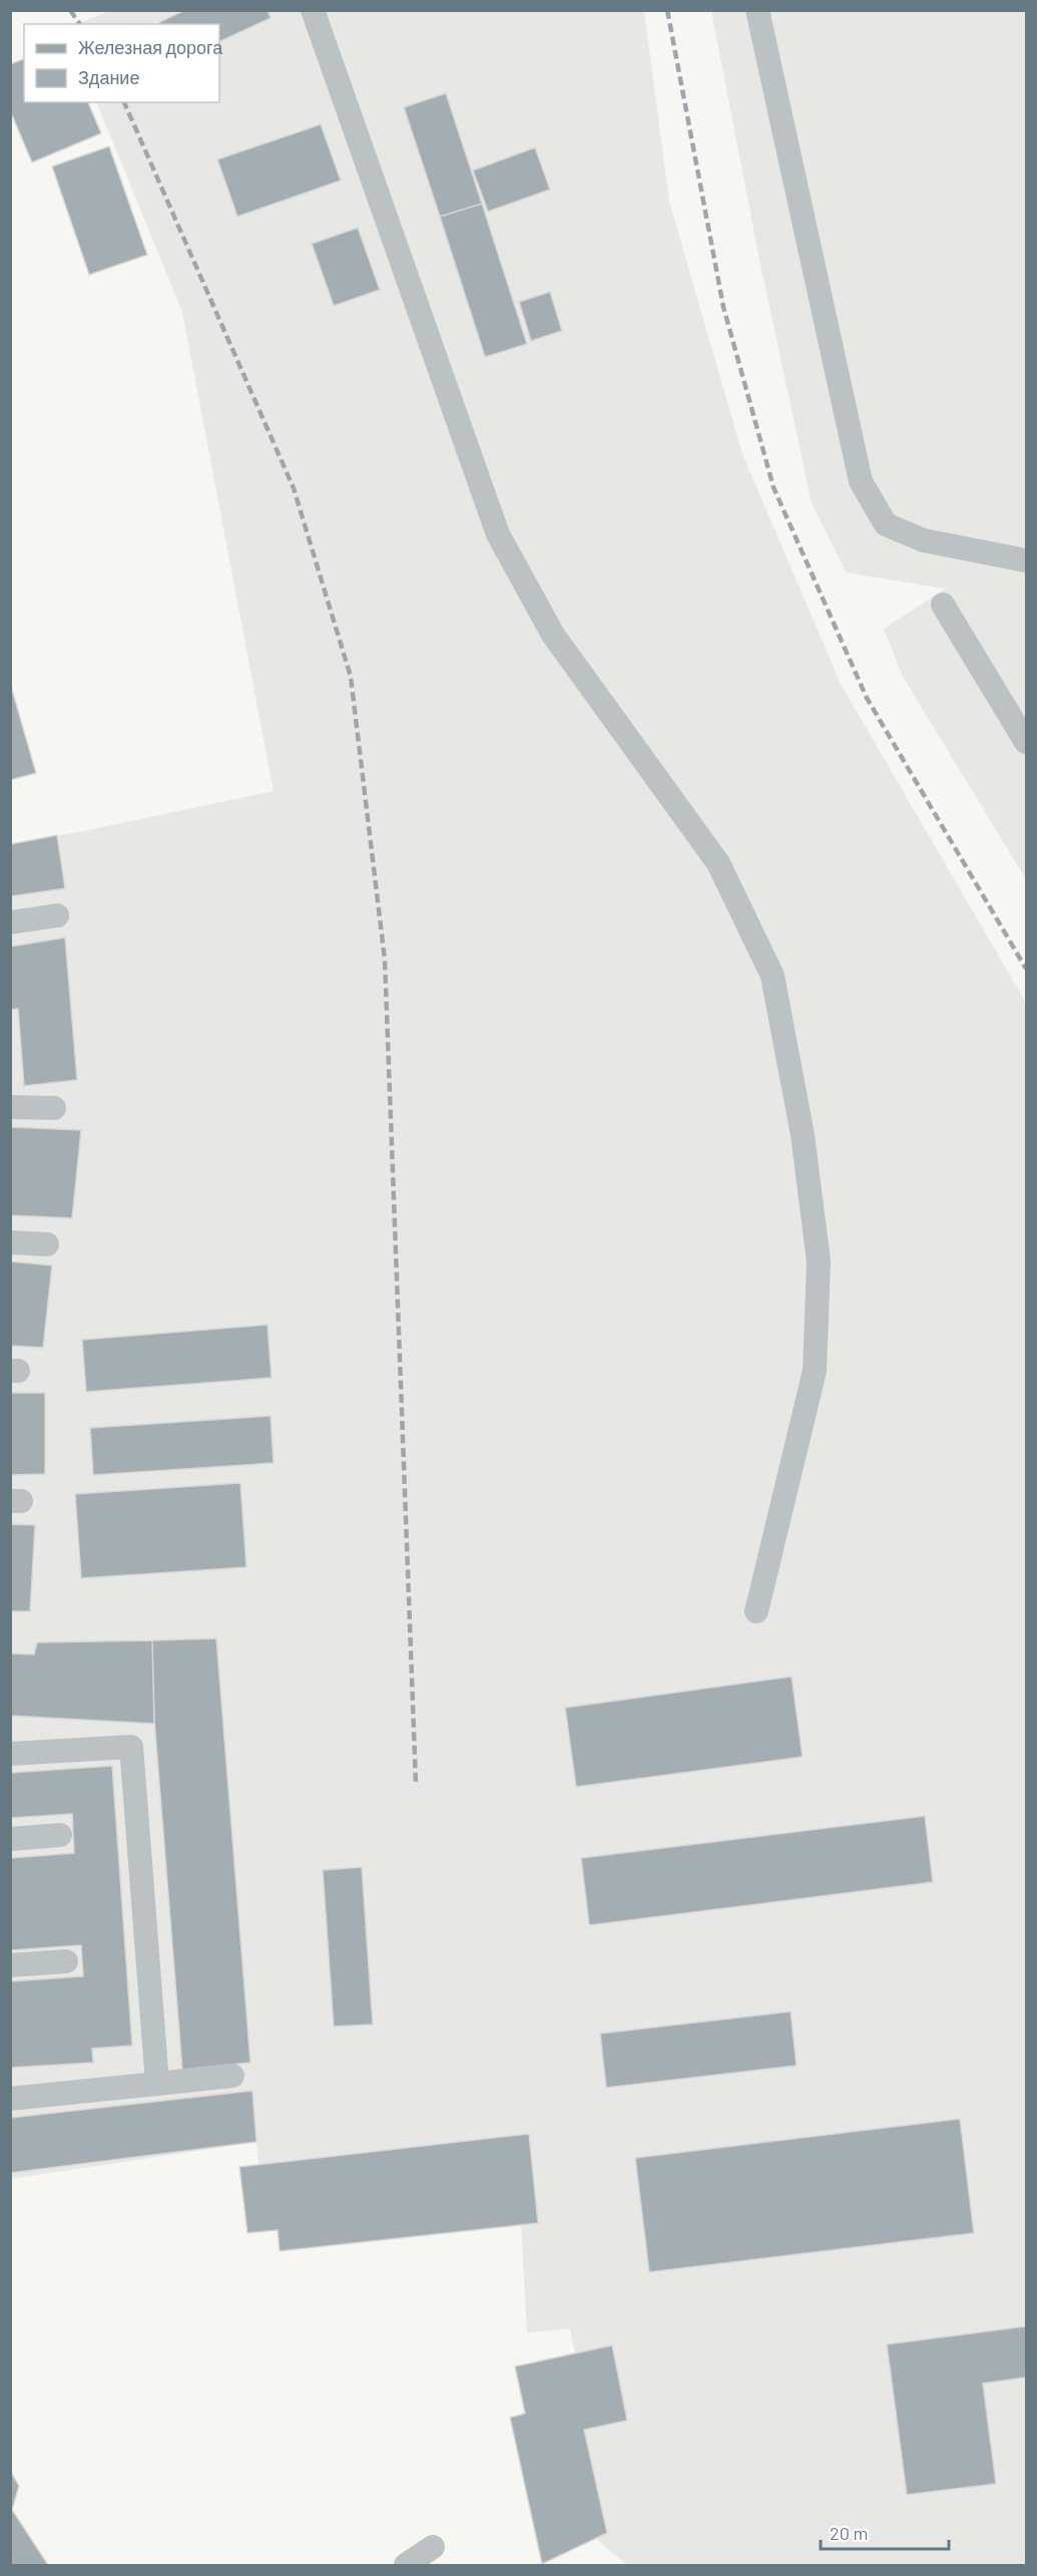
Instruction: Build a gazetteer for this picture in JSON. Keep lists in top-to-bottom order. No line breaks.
{"legend":["Железная дорога","Здание"],"scale_bar":"20 m"}
